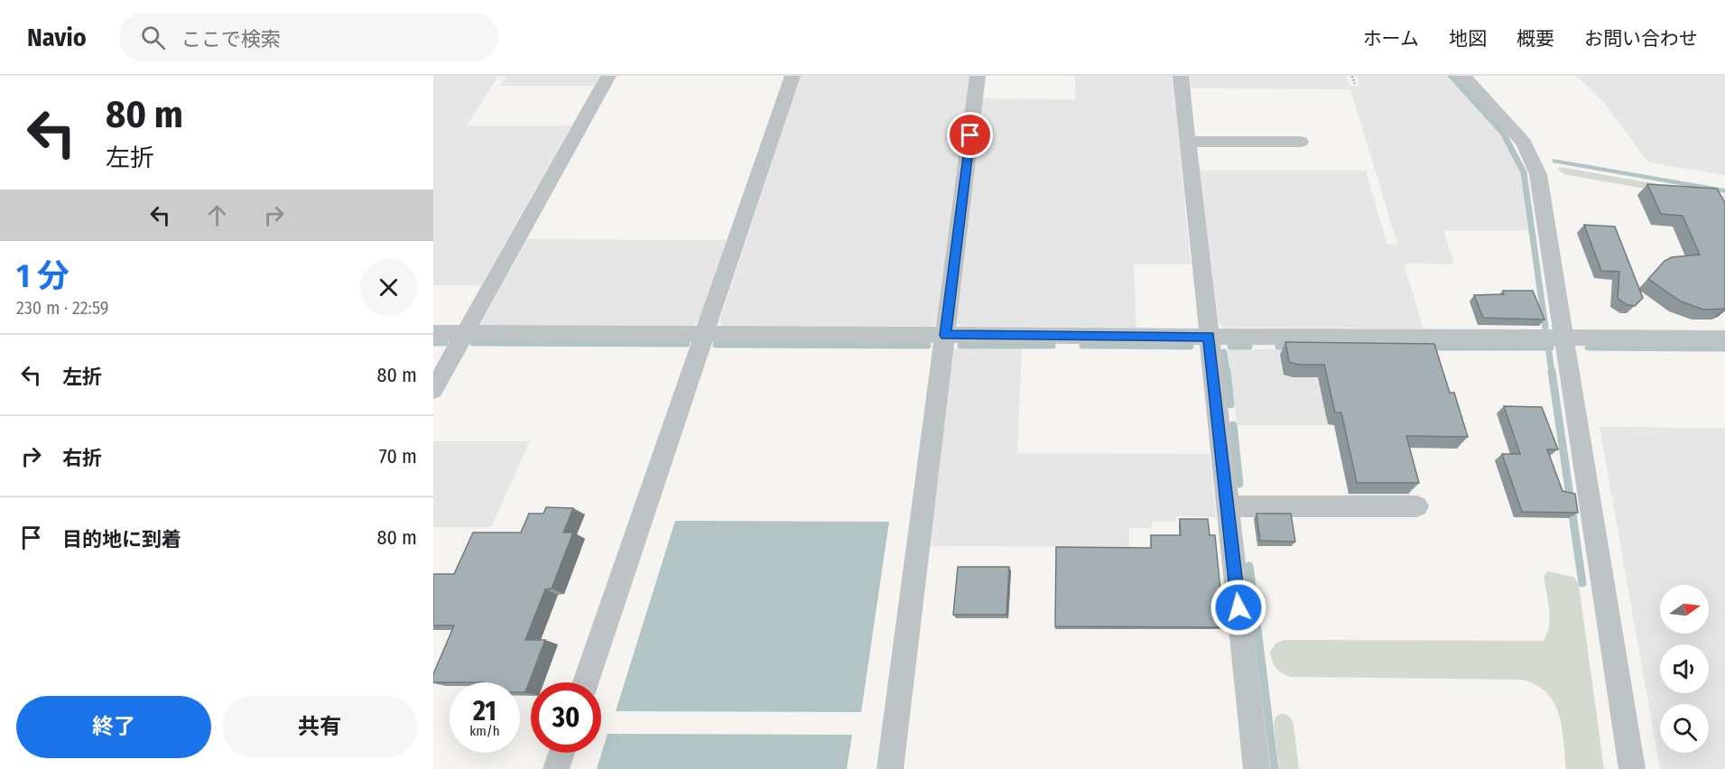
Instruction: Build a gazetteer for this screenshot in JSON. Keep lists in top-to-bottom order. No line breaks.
{"north":"right","page":{"header":"Navio","search":"ここで検索","nav":["ホーム","地図","概要","お問い合わせ"],"turn":["80 m","左折"],"heading":["1 分","230 m · 22:59"],"list":[{"name":"左折","value":"80 m"},{"name":"右折","value":"70 m"},{"name":"目的地に到着","value":"80 m"}],"speed":"21 km/h","limit":"30","buttons":["終了","共有"]}}
